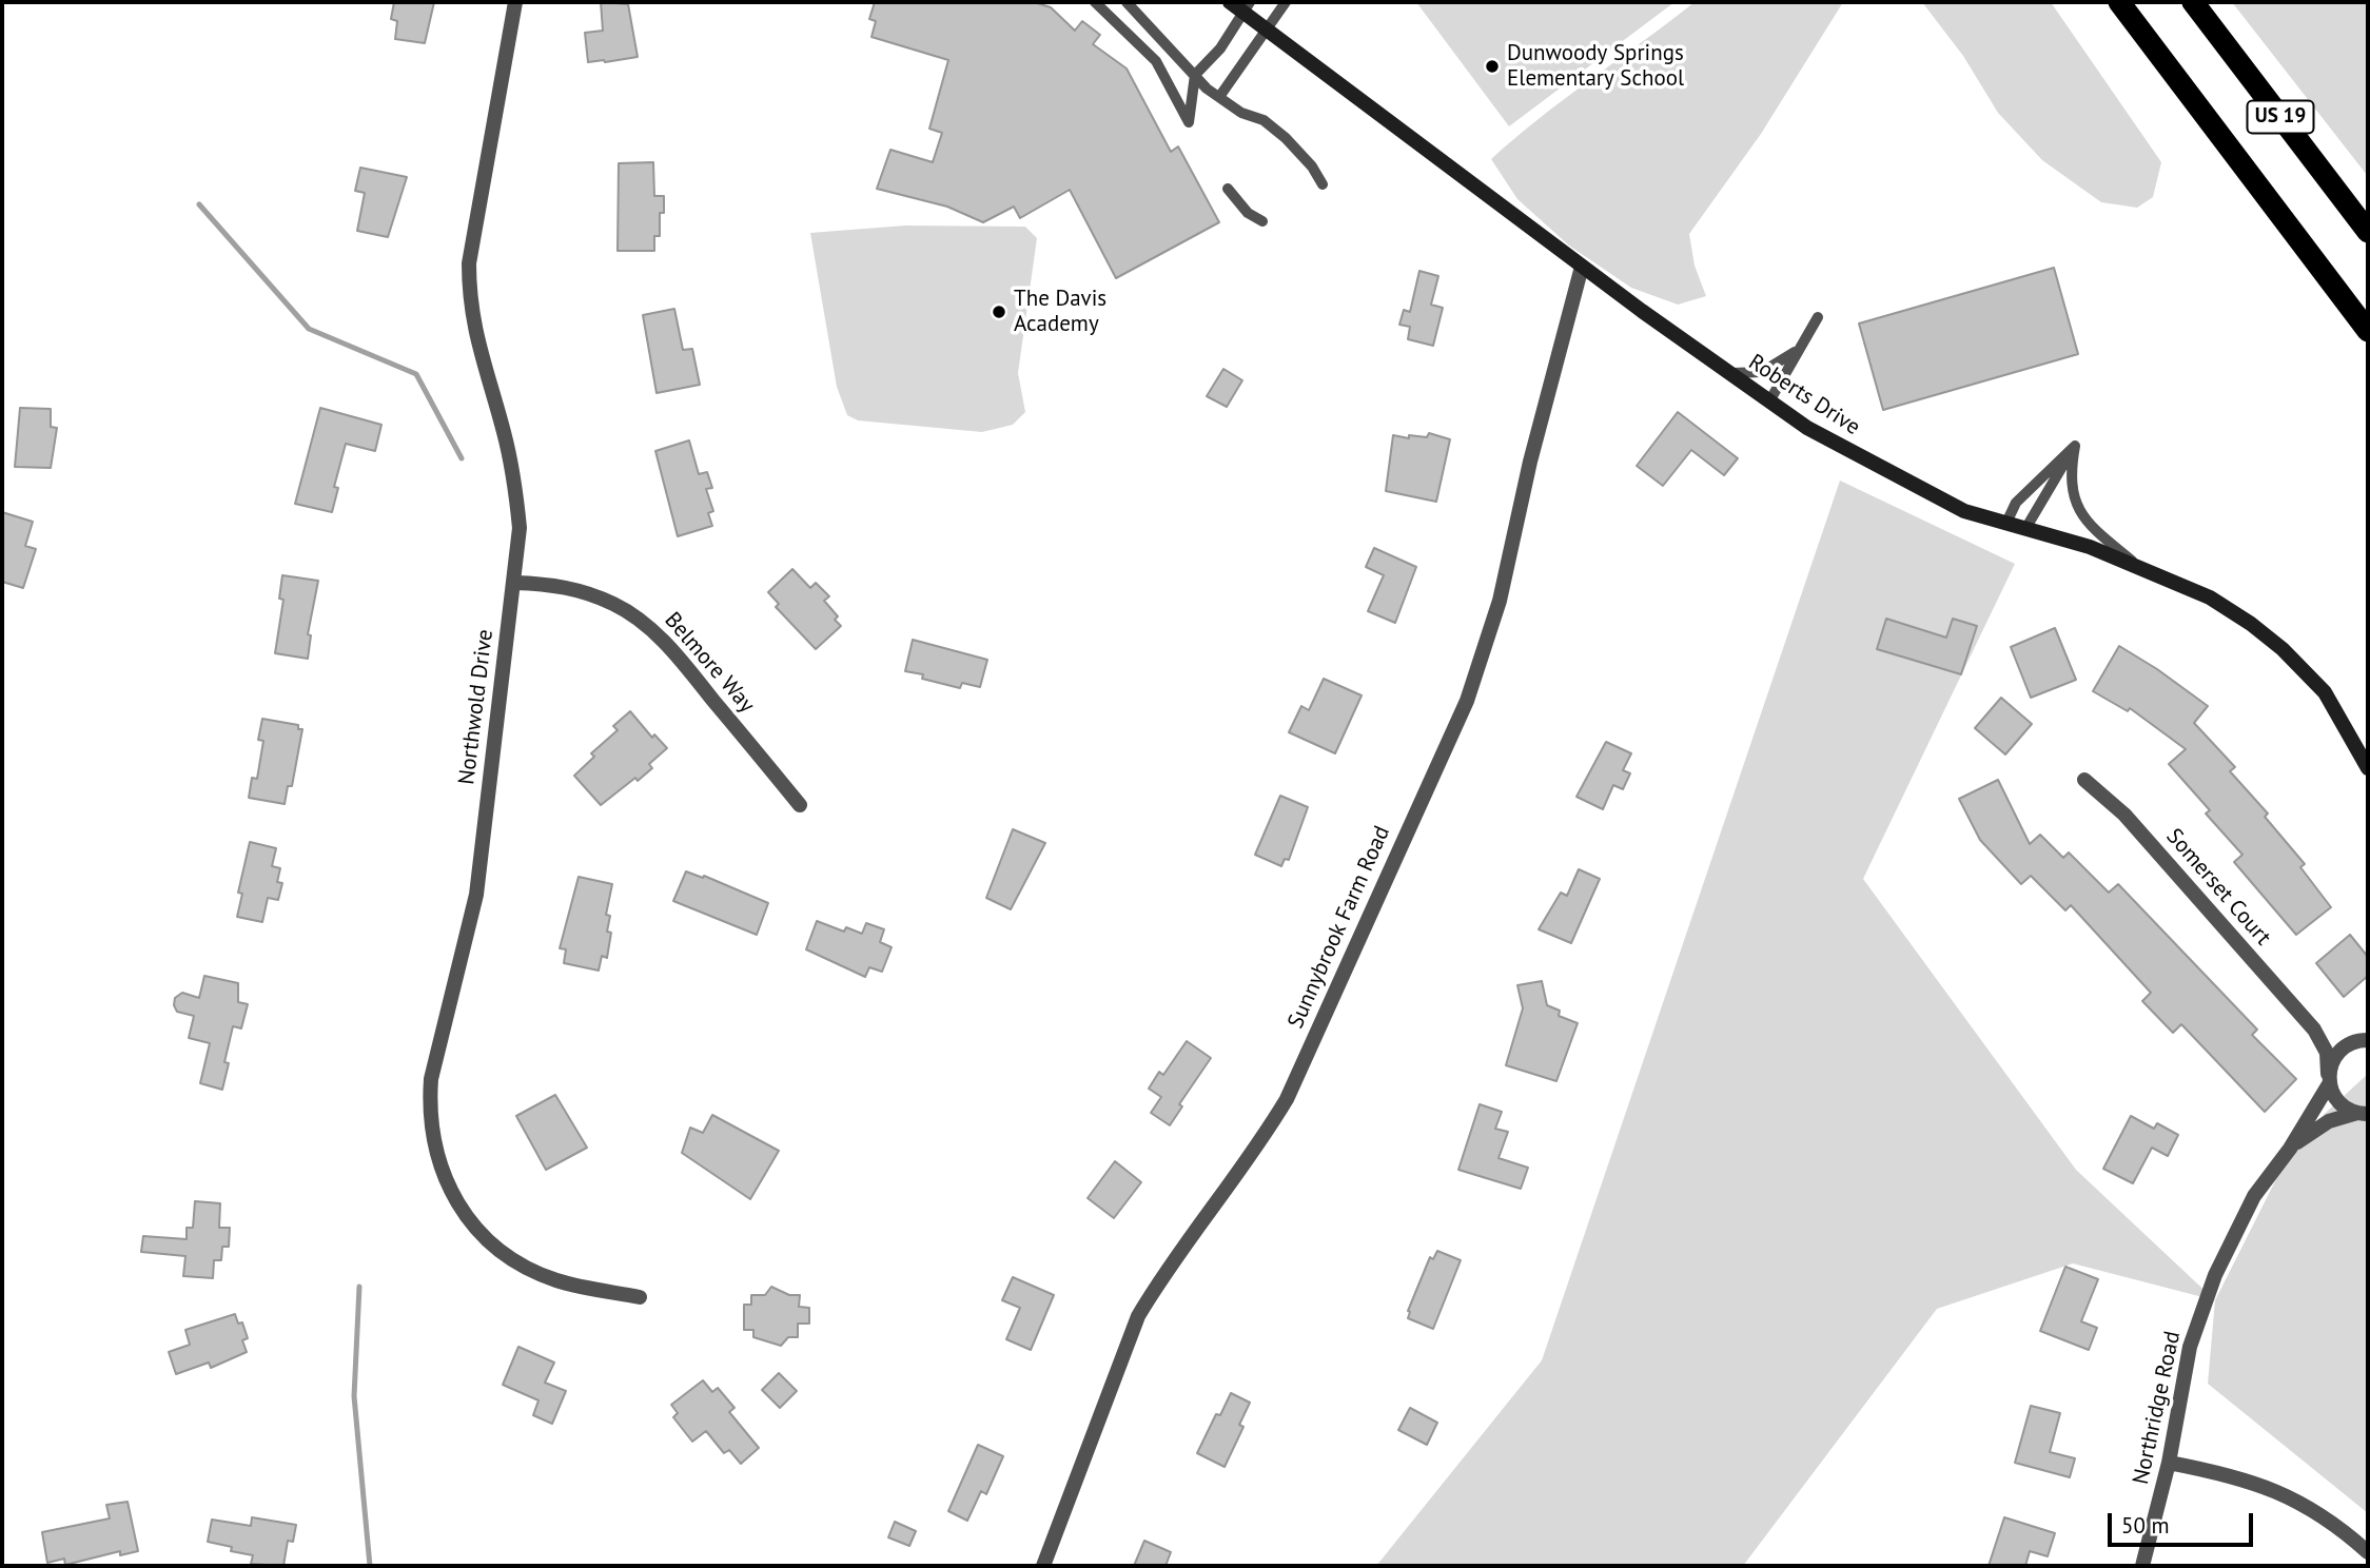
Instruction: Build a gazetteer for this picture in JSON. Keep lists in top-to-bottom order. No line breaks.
{"streets":{"highway":["US 19"],"street":["Roberts Drive","Belmore Way","Northwold Drive","Somerset Court","Sunnybrook Farm Road","Northridge Road"]},"crossings":[["Roberts Drive","Sunnybrook Farm Road"],["Belmore Way","Northwold Drive"],["Somerset Court","Northridge Road"]],"places":["Dunwoody Springs Elementary School","The Davis Academy"],"scale_bar":"50 m"}
